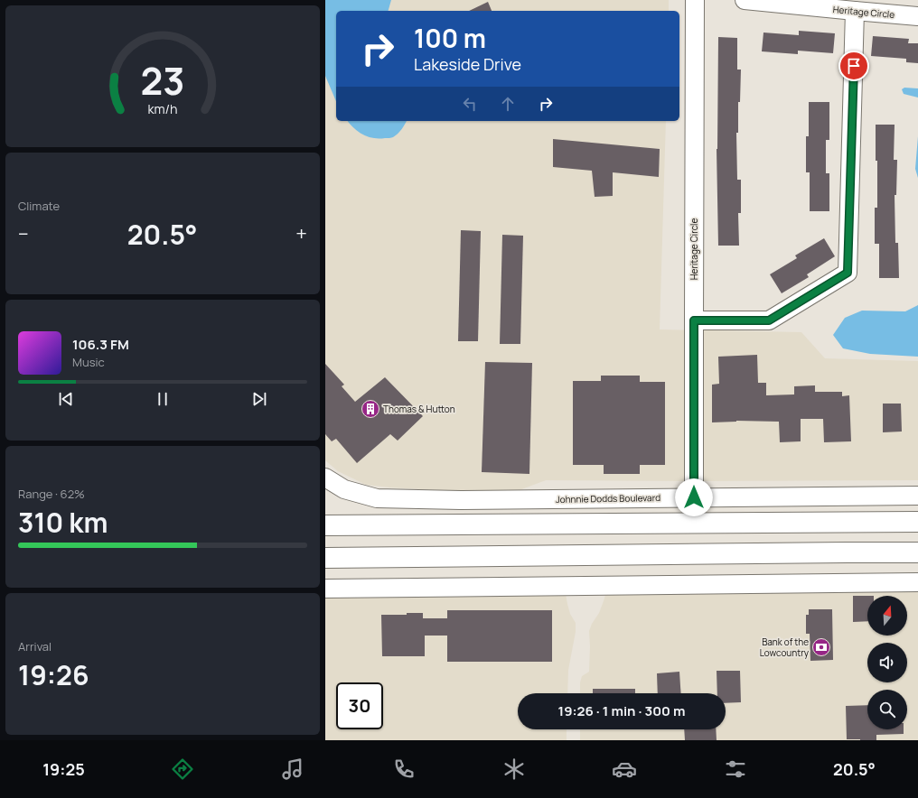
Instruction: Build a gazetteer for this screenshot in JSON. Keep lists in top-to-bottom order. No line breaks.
{"streets":{"street":["Heritage Circle","Johnnie Dodds Boulevard"]},"crossings":[["Heritage Circle","Johnnie Dodds Boulevard"]],"places":{"building":["Thomas & Hutton"],"bank":["Bank of the Lowcountry"]},"north":"top","page":{"turn":["100 m","Lakeside Drive"],"tile":["Climate",["Range · 62%","310 km"],["Arrival","19:26"]],"heat":["−","20.5°","+"],"song":["106.3 FM","Music"],"limit":"30","trip":"19:26 · 1 min · 300 m","tabs":["19:25","20.5°"],"gauge":["23","km/h"]}}
